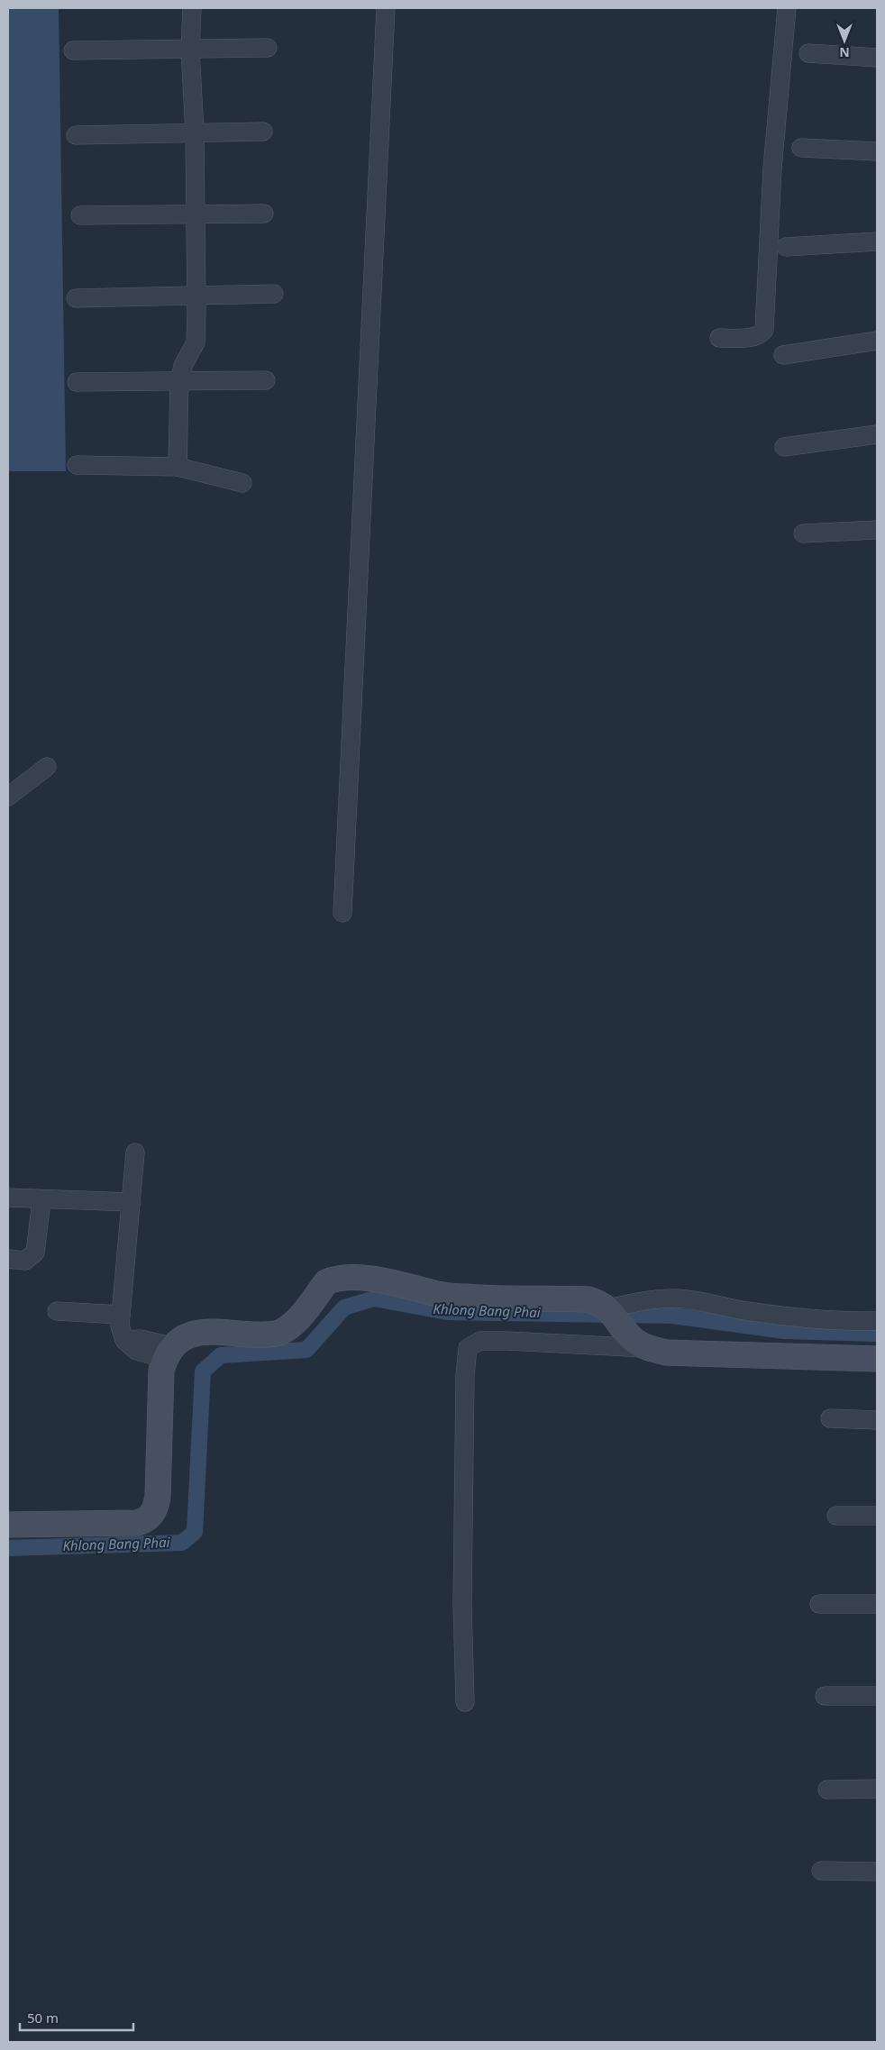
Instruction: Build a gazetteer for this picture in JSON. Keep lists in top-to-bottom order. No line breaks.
{"water":["Khlong Bang Phai"],"scale_bar":"50 m","north":"bottom"}
